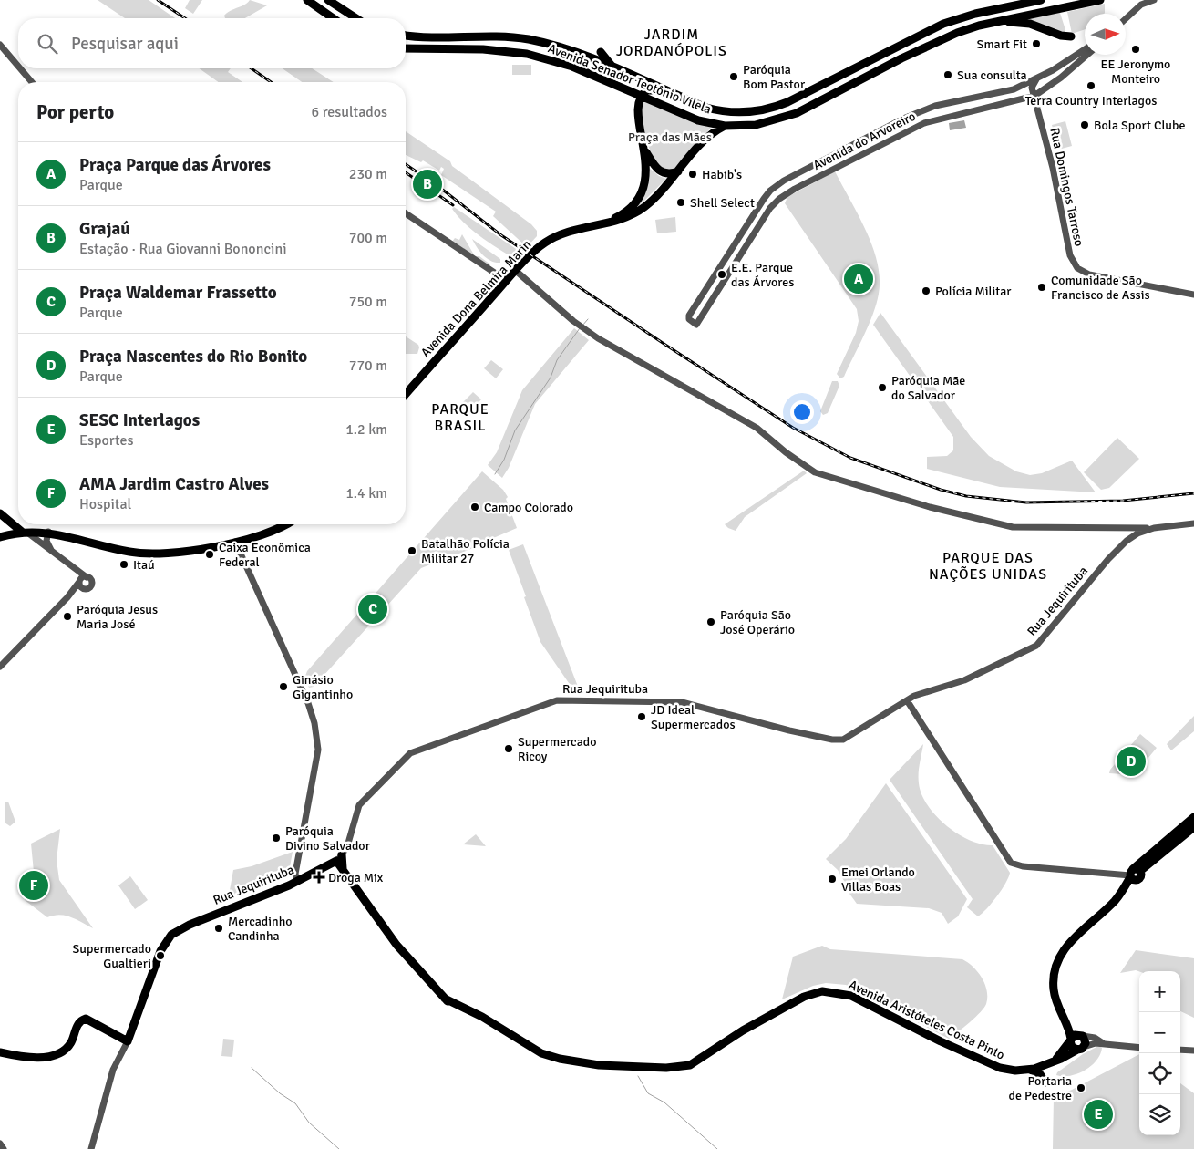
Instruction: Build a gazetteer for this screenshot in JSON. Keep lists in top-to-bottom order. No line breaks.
{"streets":{"main road":["Avenida Senador Teotônio Vilela","Avenida Dona Belmira Marin","Rua Jequirituba","Avenida Aristóteles Costa Pinto"],"street":["Avenida do Arvoreiro","Rua Domingos Tarroso"]},"crossings":[["Avenida Senador Teotônio Vilela","Avenida Dona Belmira Marin"],["Avenida do Arvoreiro","Rua Domingos Tarroso"]],"districts":["JARDIM JORDANÓPOLIS","PARQUE BRASIL","PARQUE DAS NAÇÕES UNIDAS"],"parks":["Praça das Mães"],"places":{"other":["Smart Fit","EE Jeronymo Monteiro","Sua consulta","Paróquia Bom Pastor","Terra Country Interlagos","Bola Sport Clube","Habib's","Shell Select","E.E. Parque das Árvores","Comunidade São Francisco de Assis","Polícia Militar","Paróquia Mãe do Salvador","Campo Colorado","Batalhão Polícia Militar 27","Caixa Econômica Federal","Itaú","Paróquia Jesus Maria José","Paróquia São José Operário","Ginásio Gigantinho","JD Ideal Supermercados","Supermercado Ricoy","Paróquia Divino Salvador","Emei Orlando Villas Boas","Mercadinho Candinha","Supermercado Gualtieri","Portaria de Pedestre"],"health":["Droga Mix"]},"north":"right","page":{"search":"Pesquisar aqui","heading":["Por perto","6 resultados"],"list":[{"mark":"A","name":"Praça Parque das Árvores","note":"Parque","value":"230 m"},{"mark":"B","name":"Grajaú","note":"Estação · Rua Giovanni Bononcini","value":"700 m"},{"mark":"C","name":"Praça Waldemar Frassetto","note":"Parque","value":"750 m"},{"mark":"D","name":"Praça Nascentes do Rio Bonito","note":"Parque","value":"770 m"},{"mark":"E","name":"SESC Interlagos","note":"Esportes","value":"1.2 km"},{"mark":"F","name":"AMA Jardim Castro Alves","note":"Hospital","value":"1.4 km"}],"pins":["B","A","C","D","F","E"],"map_buttons":["+","−"]}}
